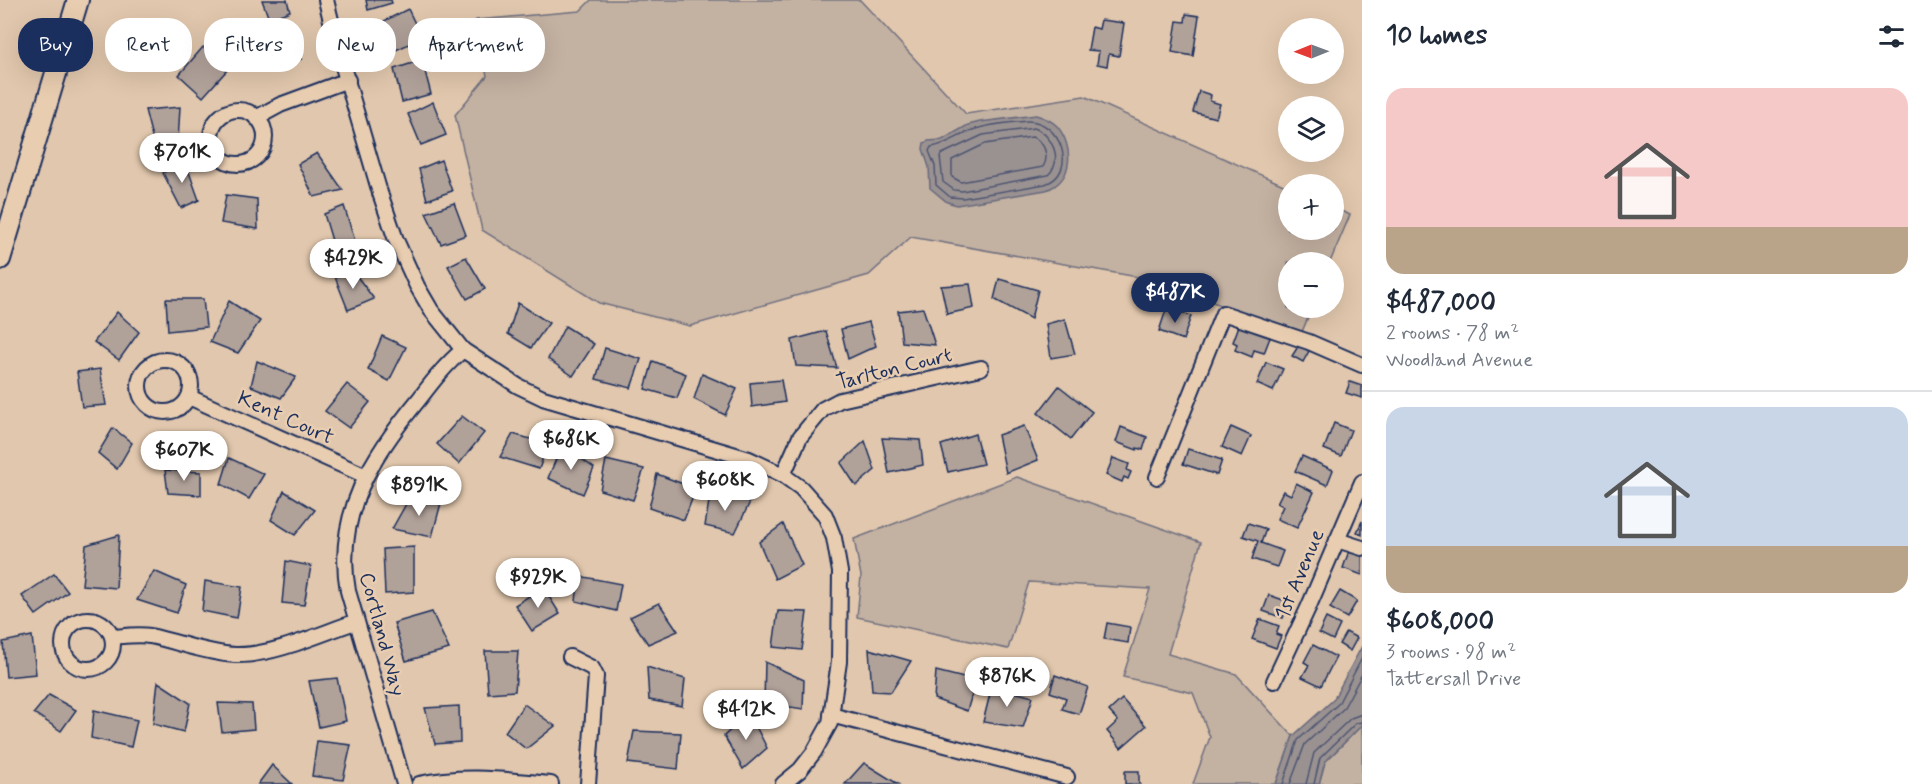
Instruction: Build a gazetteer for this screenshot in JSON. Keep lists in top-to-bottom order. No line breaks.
{"streets":{"street":["Tarlton Court","Kent Court","1st Avenue","Cortland Way"]},"crossings":[["Kent Court","Cortland Way"]],"north":"left","page":{"heading":"10 homes","map_buttons":["+","−"],"chip":["Buy","Rent","Filters","New","Apartment"],"list":[{"name":"$487,000","note":"2 rooms · 78 m² · Woodland Avenue"},{"name":"$608,000","note":"3 rooms · 98 m² · Tattersall Drive"}],"price":["$701K","$429K","$487K","$686K","$607K","$608K","$891K","$929K","$876K","$412K"]}}
